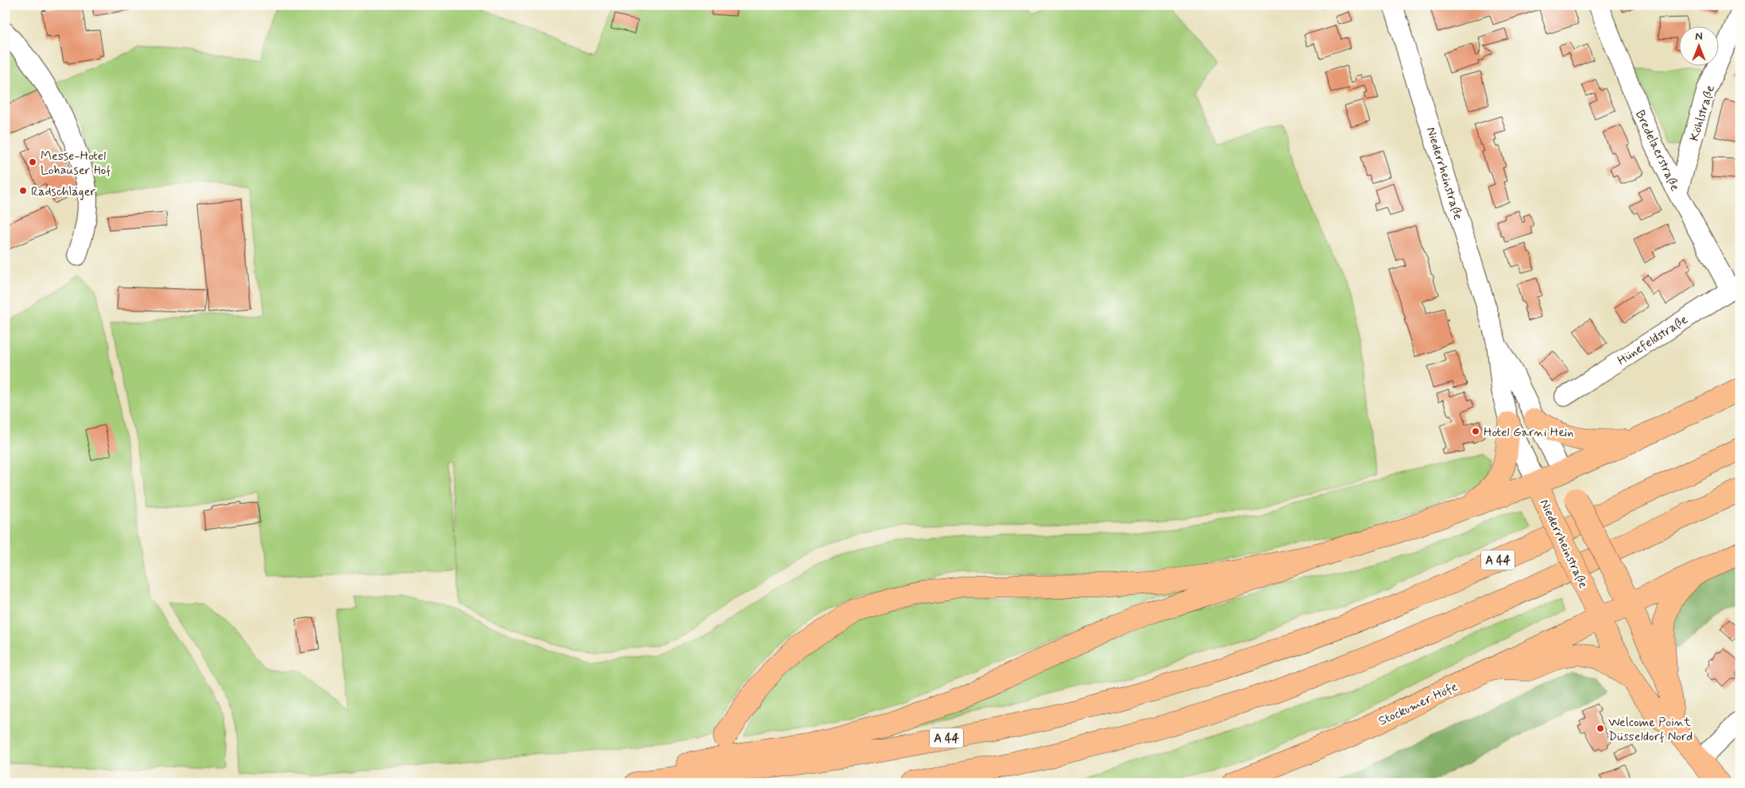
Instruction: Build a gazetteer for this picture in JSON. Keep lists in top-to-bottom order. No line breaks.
{"streets":{"main road":["Niederrheinstraße","A 44","Stockumer Höfe"],"street":["Köhlstraße","Bredelaerstraße","Hünefeldstraße"]},"crossings":[["Köhlstraße","Bredelaerstraße"],["Bredelaerstraße","Hünefeldstraße"],["Niederrheinstraße","Stockumer Höfe"]],"places":["Messe-Hotel Lohauser Hof","Radschläger","Hotel Garni Hein","Welcome Point Düsseldorf Nord"],"north":"top"}
